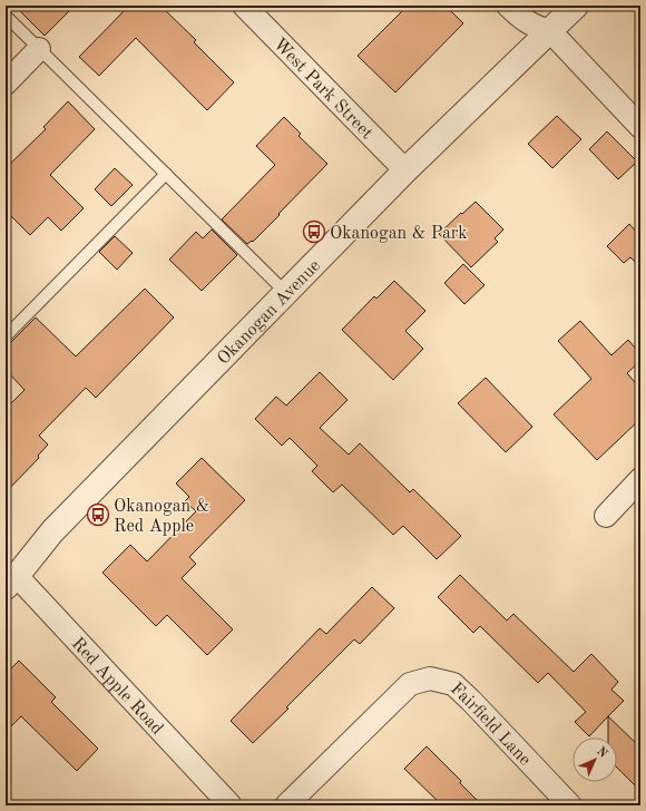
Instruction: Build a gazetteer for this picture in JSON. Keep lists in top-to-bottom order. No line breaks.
{"streets":{"street":["West Park Street","Okanogan Avenue","Red Apple Road","Fairfield Lane"]},"crossings":[["West Park Street","Okanogan Avenue"],["Okanogan Avenue","Red Apple Road"]],"places":{"bus stop":["Okanogan & Park","Okanogan & Red Apple"]},"north":"top right"}
